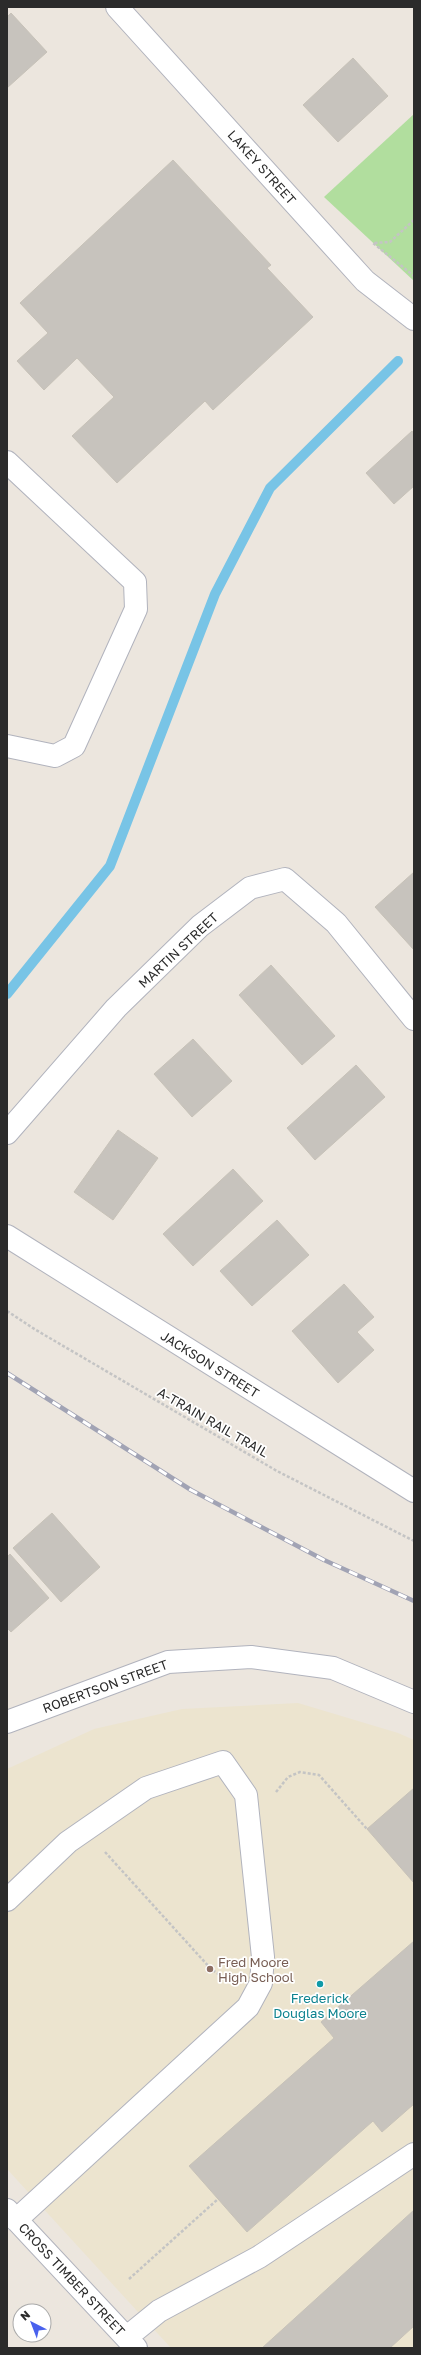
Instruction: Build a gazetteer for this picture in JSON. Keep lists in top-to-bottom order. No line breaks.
{"streets":{"street":["LAKEY STREET","MARTIN STREET","JACKSON STREET","ROBERTSON STREET","CROSS TIMBER STREET"],"path":["A-TRAIN RAIL TRAIL"]},"places":["Fred Moore High School","Frederick Douglas Moore"],"north":"top left"}
